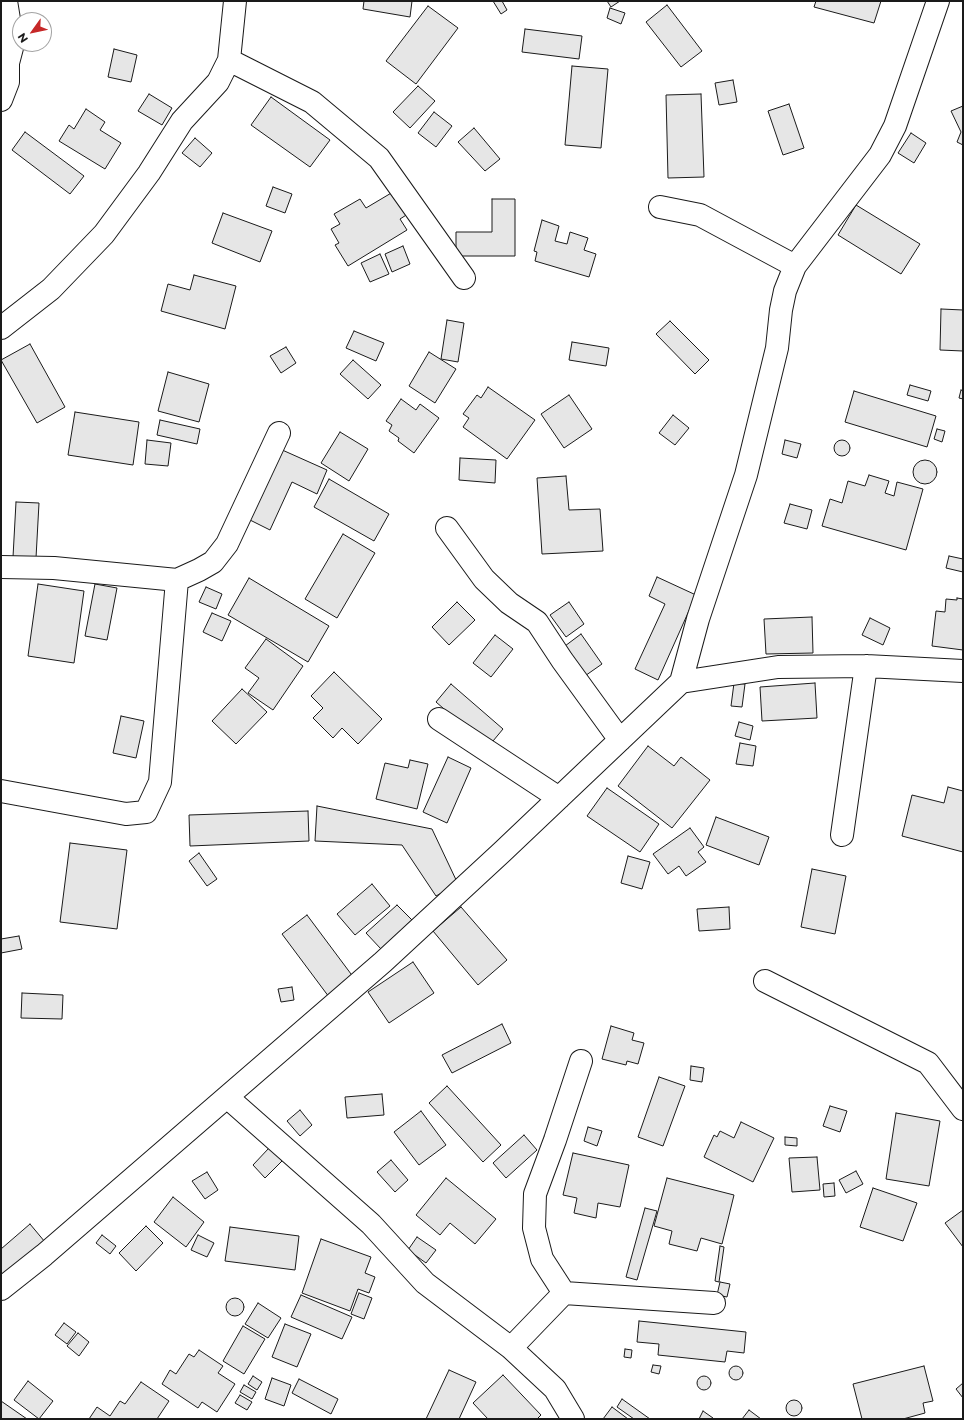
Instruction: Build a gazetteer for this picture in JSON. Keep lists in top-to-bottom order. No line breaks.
{"north":"bottom left"}
